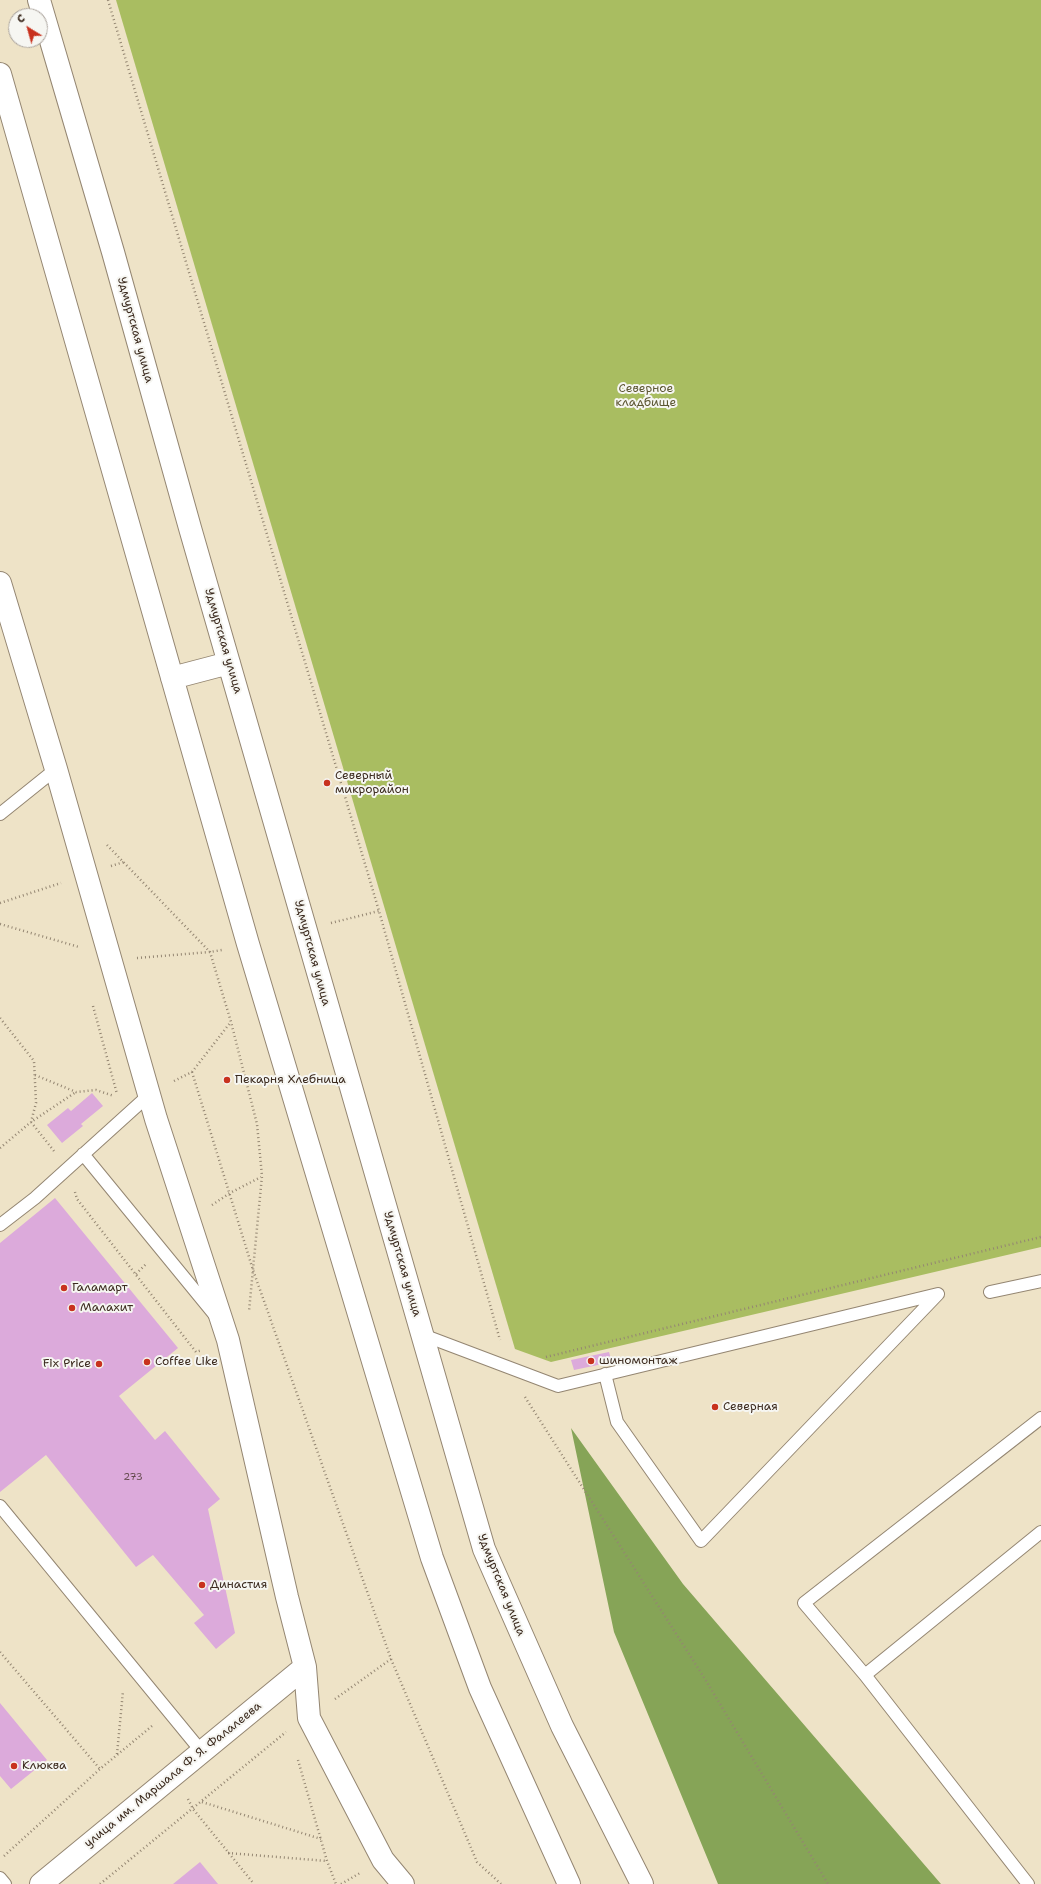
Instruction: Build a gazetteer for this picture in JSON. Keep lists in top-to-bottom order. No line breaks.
{"streets":{"main road":["Удмуртская улица","улица им. Маршала Ф. Я. Фалалеева"]},"parks":["Северное кладбище"],"places":["Северный микрорайон","Пекарня Хлебница","Галамарт","Малахит","шиномонтаж","Coffee Like","Fix Price","Северная","Династия","Клюква"],"house_numbers":["273"],"north":"top left"}
